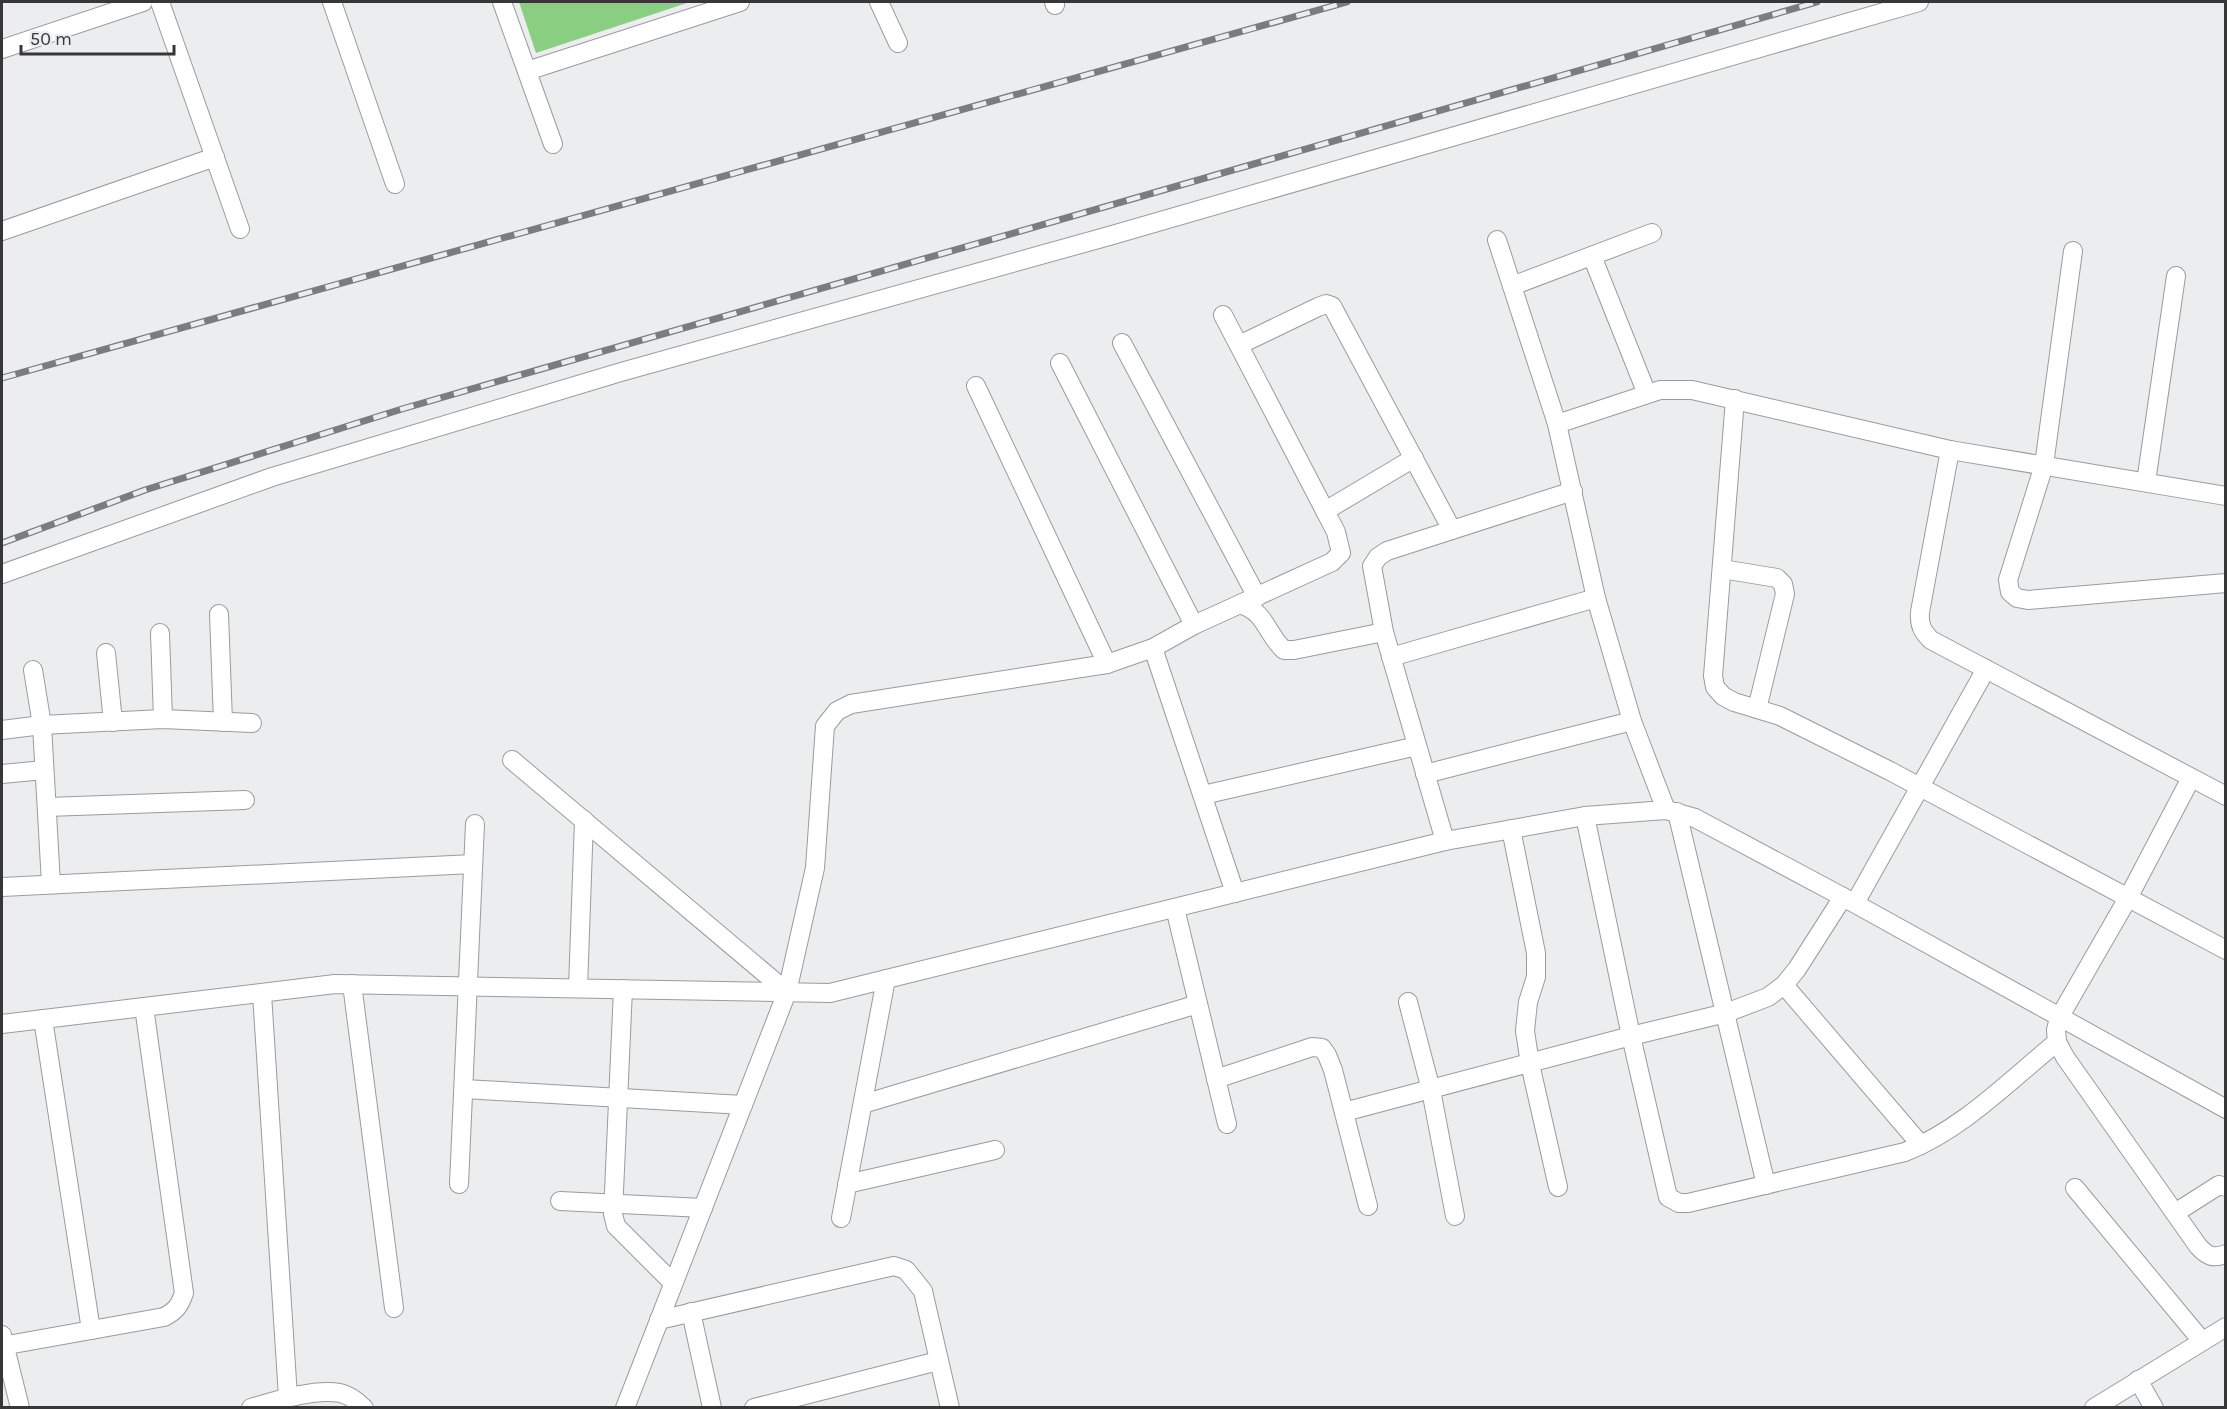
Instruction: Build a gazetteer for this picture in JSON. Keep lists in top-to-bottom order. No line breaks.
{"scale_bar":"50 m"}
